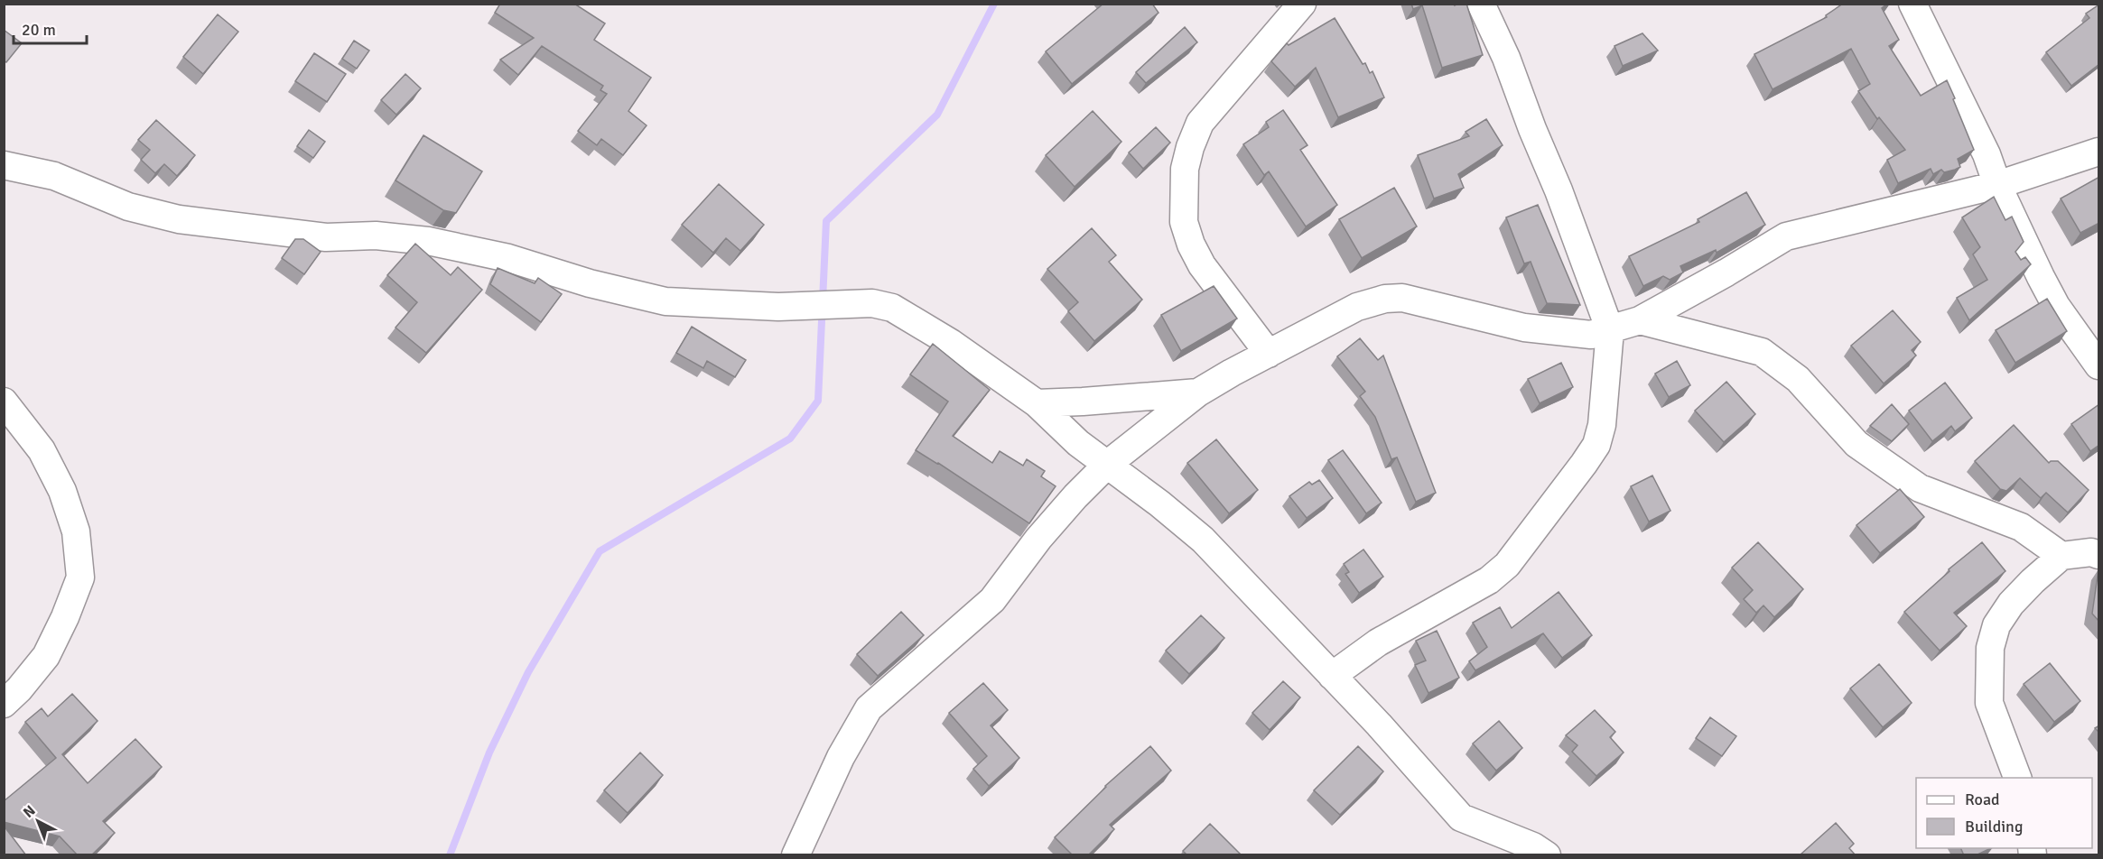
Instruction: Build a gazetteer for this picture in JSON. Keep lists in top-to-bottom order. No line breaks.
{"legend":["Road","Building"],"scale_bar":"20 m","north":"top left"}
